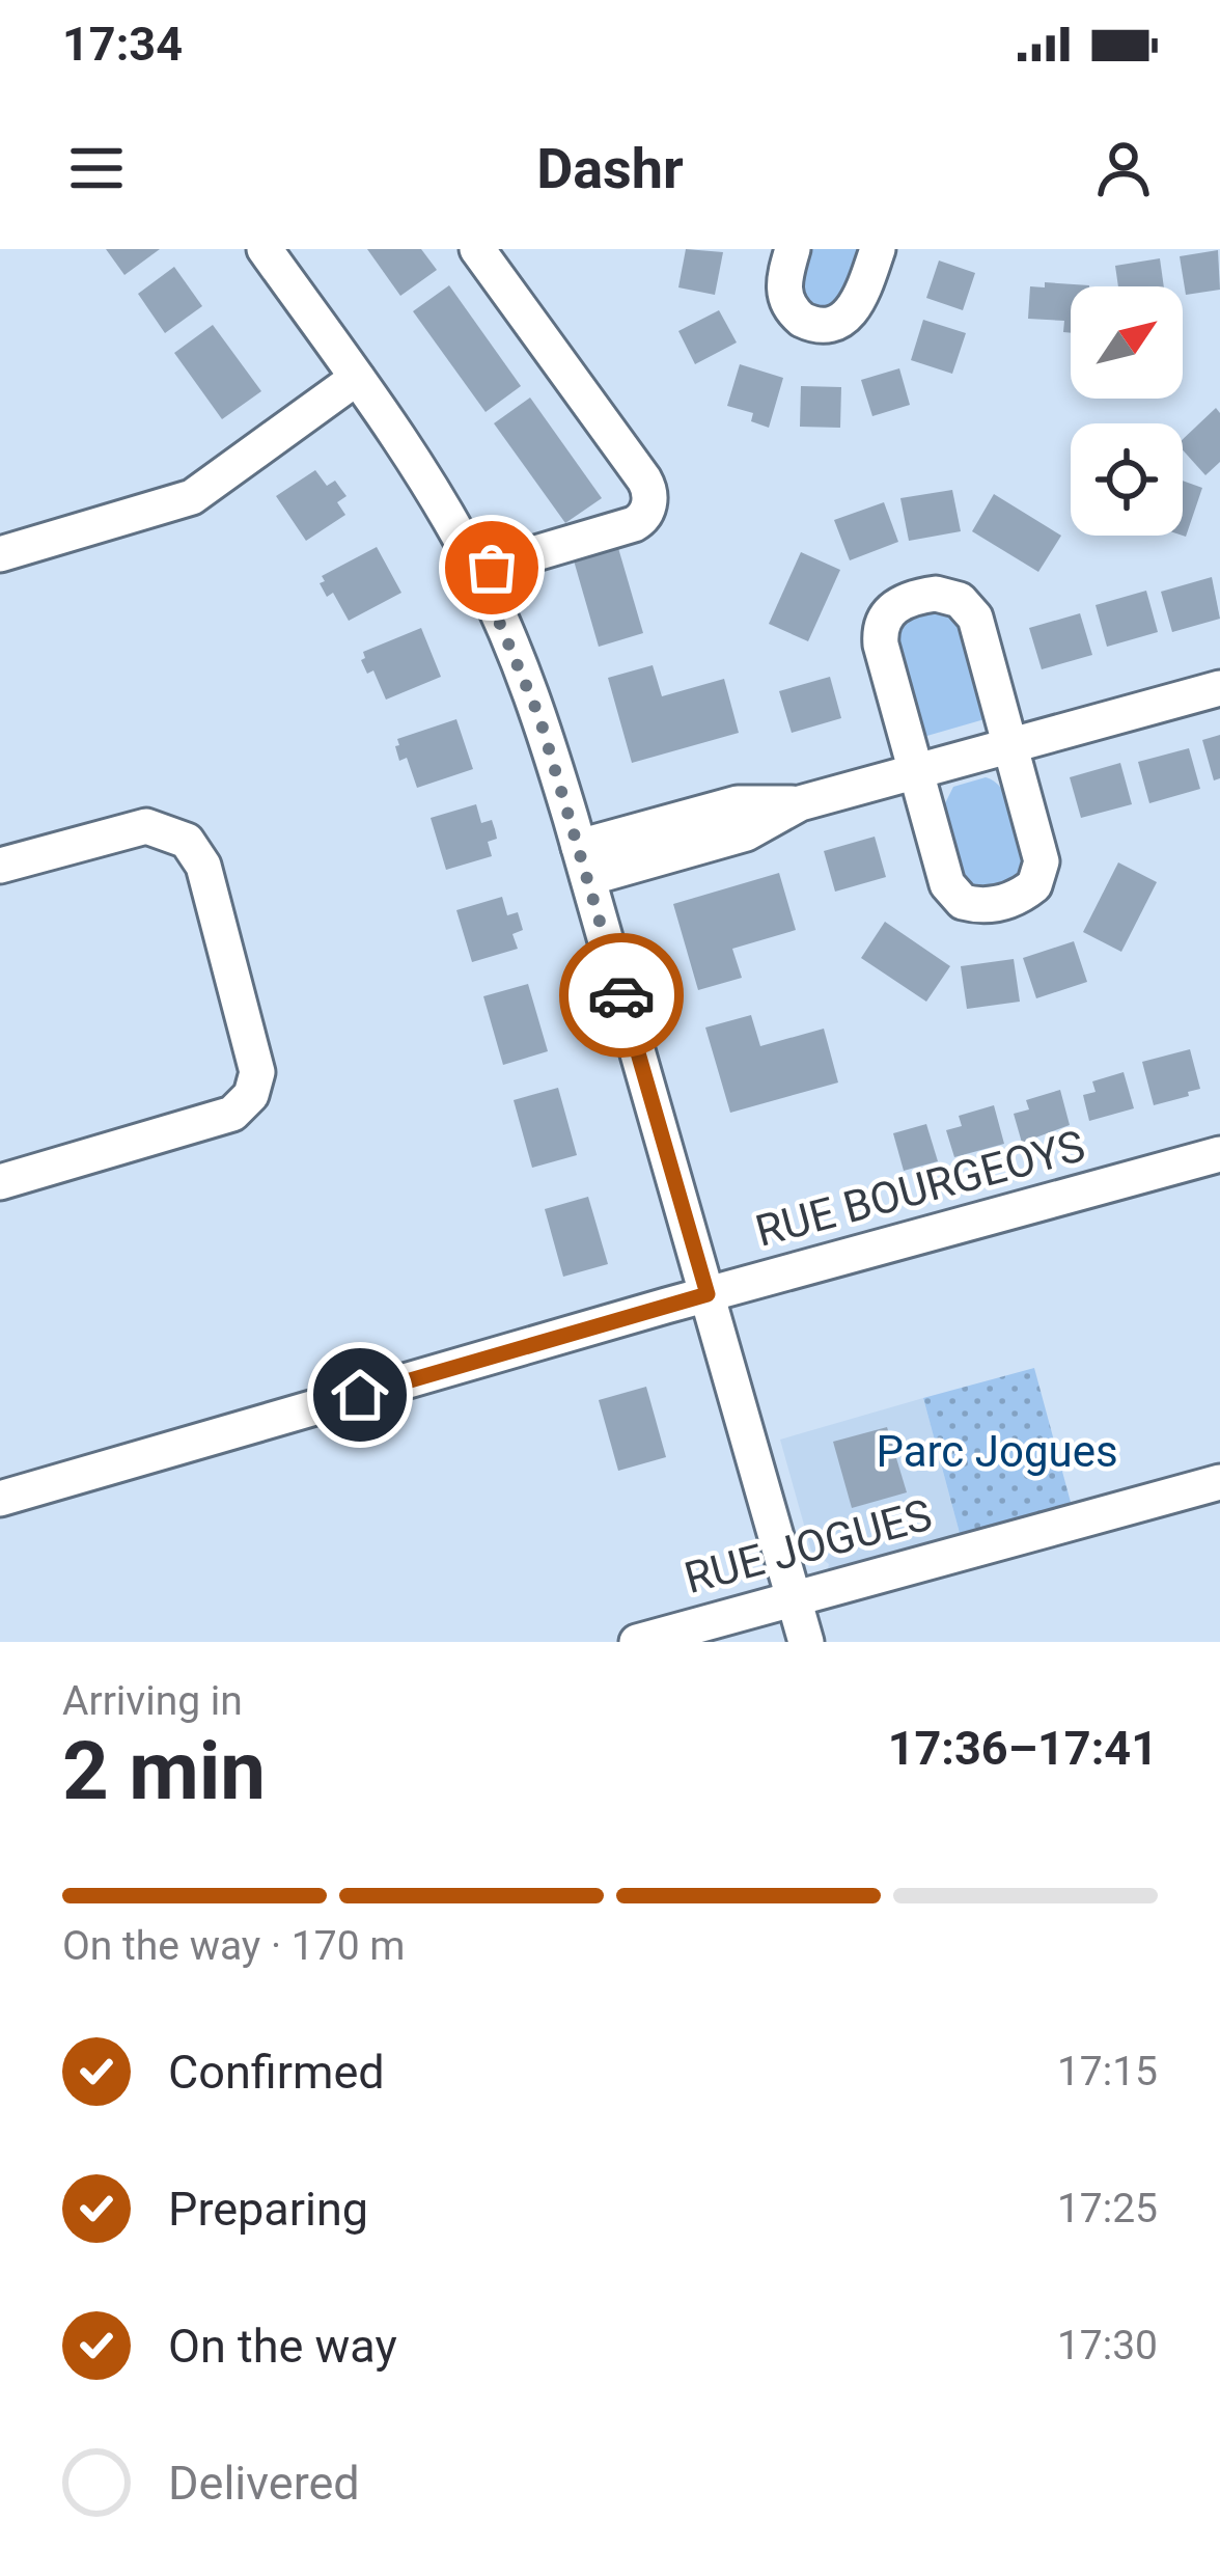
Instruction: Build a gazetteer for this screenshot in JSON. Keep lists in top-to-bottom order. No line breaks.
{"streets":{"street":["RUE BOURGEOYS","RUE JOGUES"]},"parks":["Parc Jogues"],"north":"top right","page":{"status":"17:34","header":"Dashr","heading":["2 min","Arriving in","17:36–17:41"],"bar":"On the way · 170 m","list":[["Confirmed","17:15"],["Preparing","17:25"],["On the way","17:30"],"Delivered"]}}
